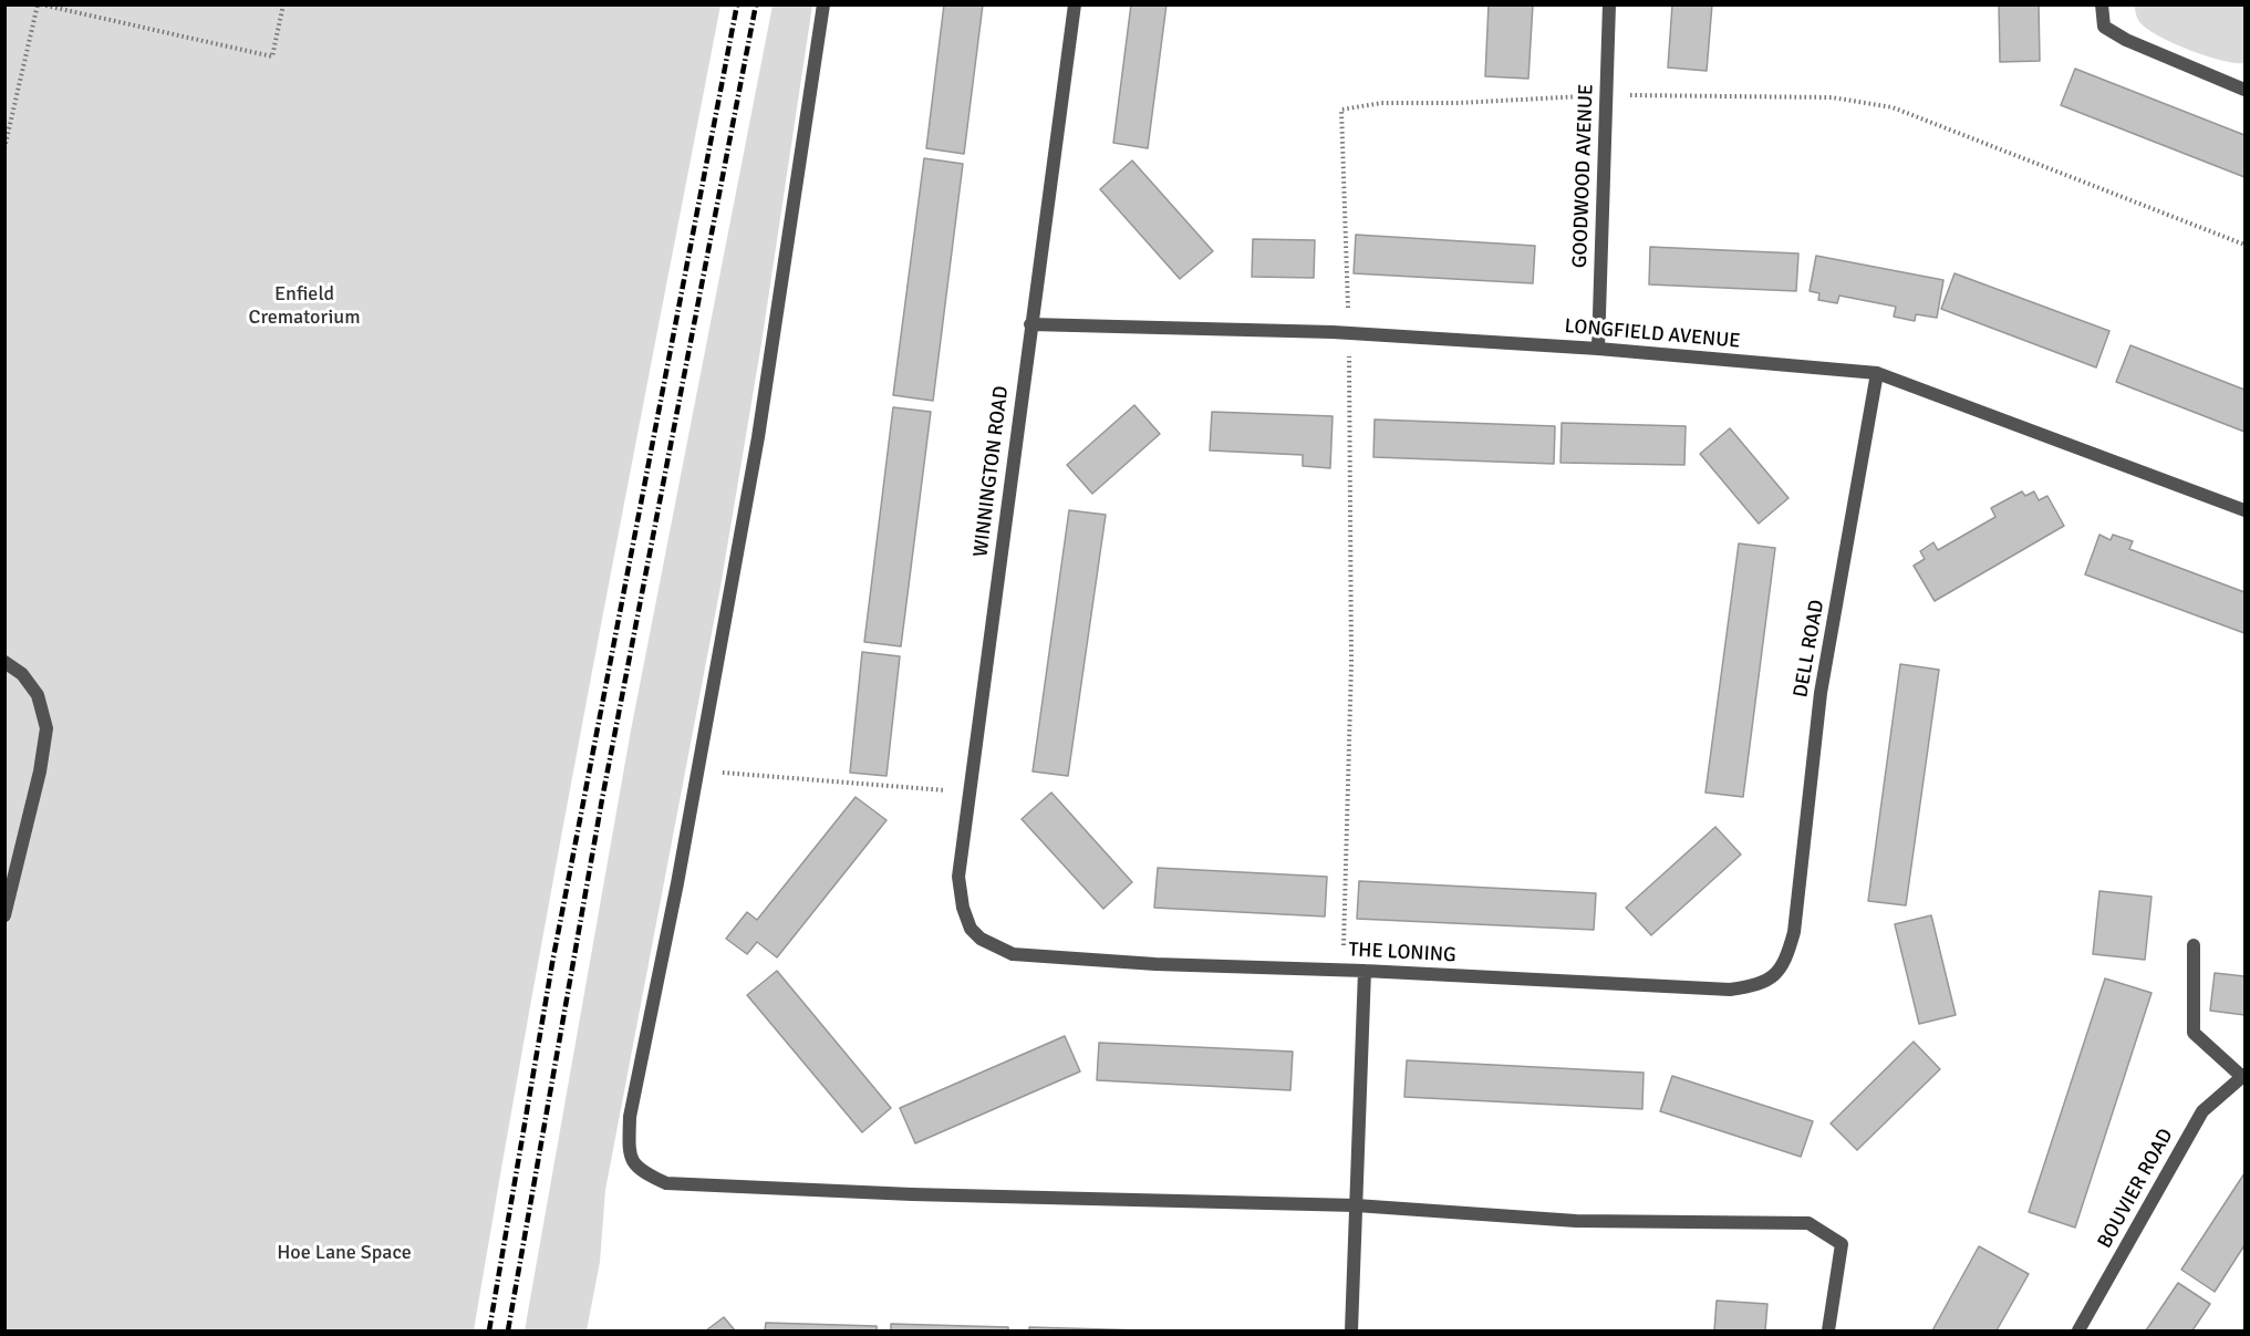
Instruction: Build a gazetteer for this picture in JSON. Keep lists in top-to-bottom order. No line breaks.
{"streets":{"street":["GOODWOOD AVENUE","LONGFIELD AVENUE","WINNINGTON ROAD","DELL ROAD","THE LONING","BOUVIER ROAD"]},"crossings":[["GOODWOOD AVENUE","LONGFIELD AVENUE"],["LONGFIELD AVENUE","WINNINGTON ROAD"],["LONGFIELD AVENUE","DELL ROAD"],["WINNINGTON ROAD","THE LONING"],["DELL ROAD","THE LONING"]],"parks":["Enfield Crematorium","Hoe Lane Space"]}
